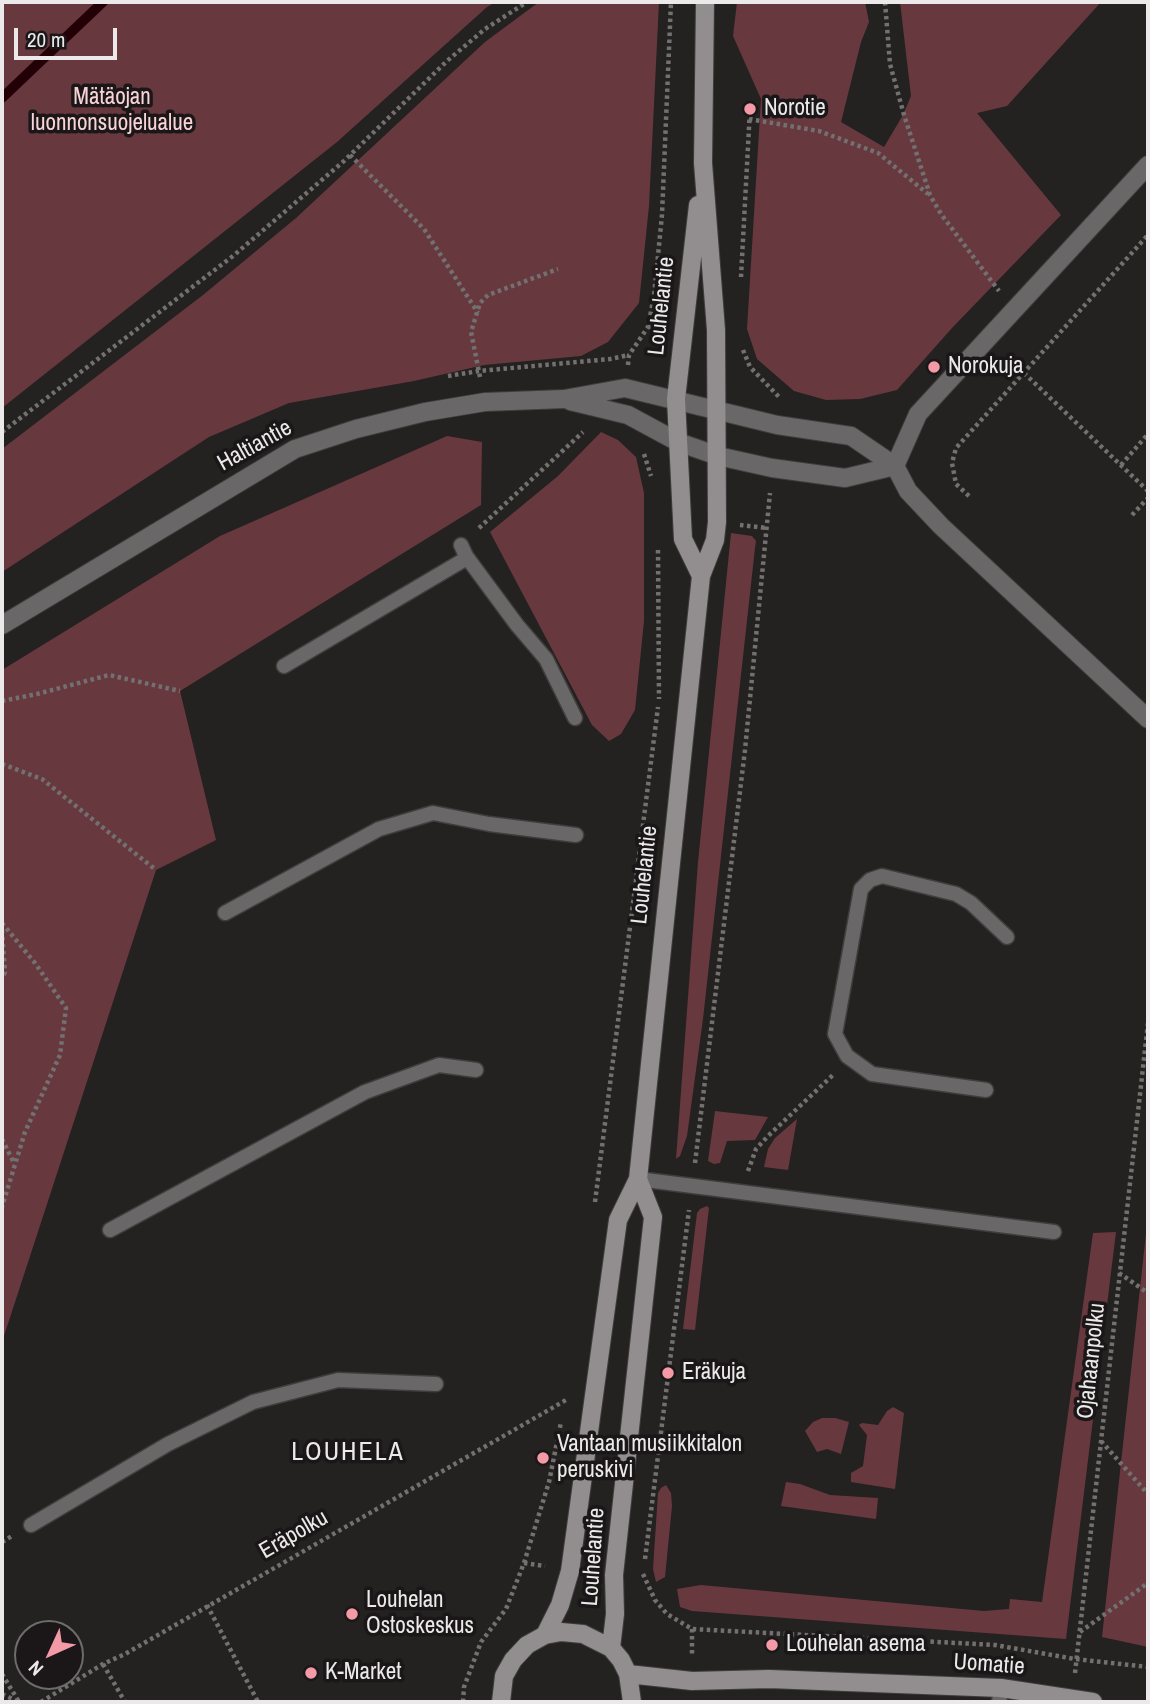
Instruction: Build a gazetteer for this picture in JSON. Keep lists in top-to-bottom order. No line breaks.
{"streets":{"main road":["Louhelantie","Uomatie"],"street":["Haltiantie"],"path":["Ojahaanpolku","Eräpolku"]},"crossings":[["Louhelantie","Haltiantie"],["Ojahaanpolku","Uomatie"]],"districts":["LOUHELA"],"parks":["Mätäojan luonnonsuojelualue"],"places":["Norotie","Norokuja","Eräkuja","Vantaan musiikkitalon peruskivi","Louhelan Ostoskeskus","Louhelan asema","K-Market"],"scale_bar":"20 m","north":"bottom left"}
